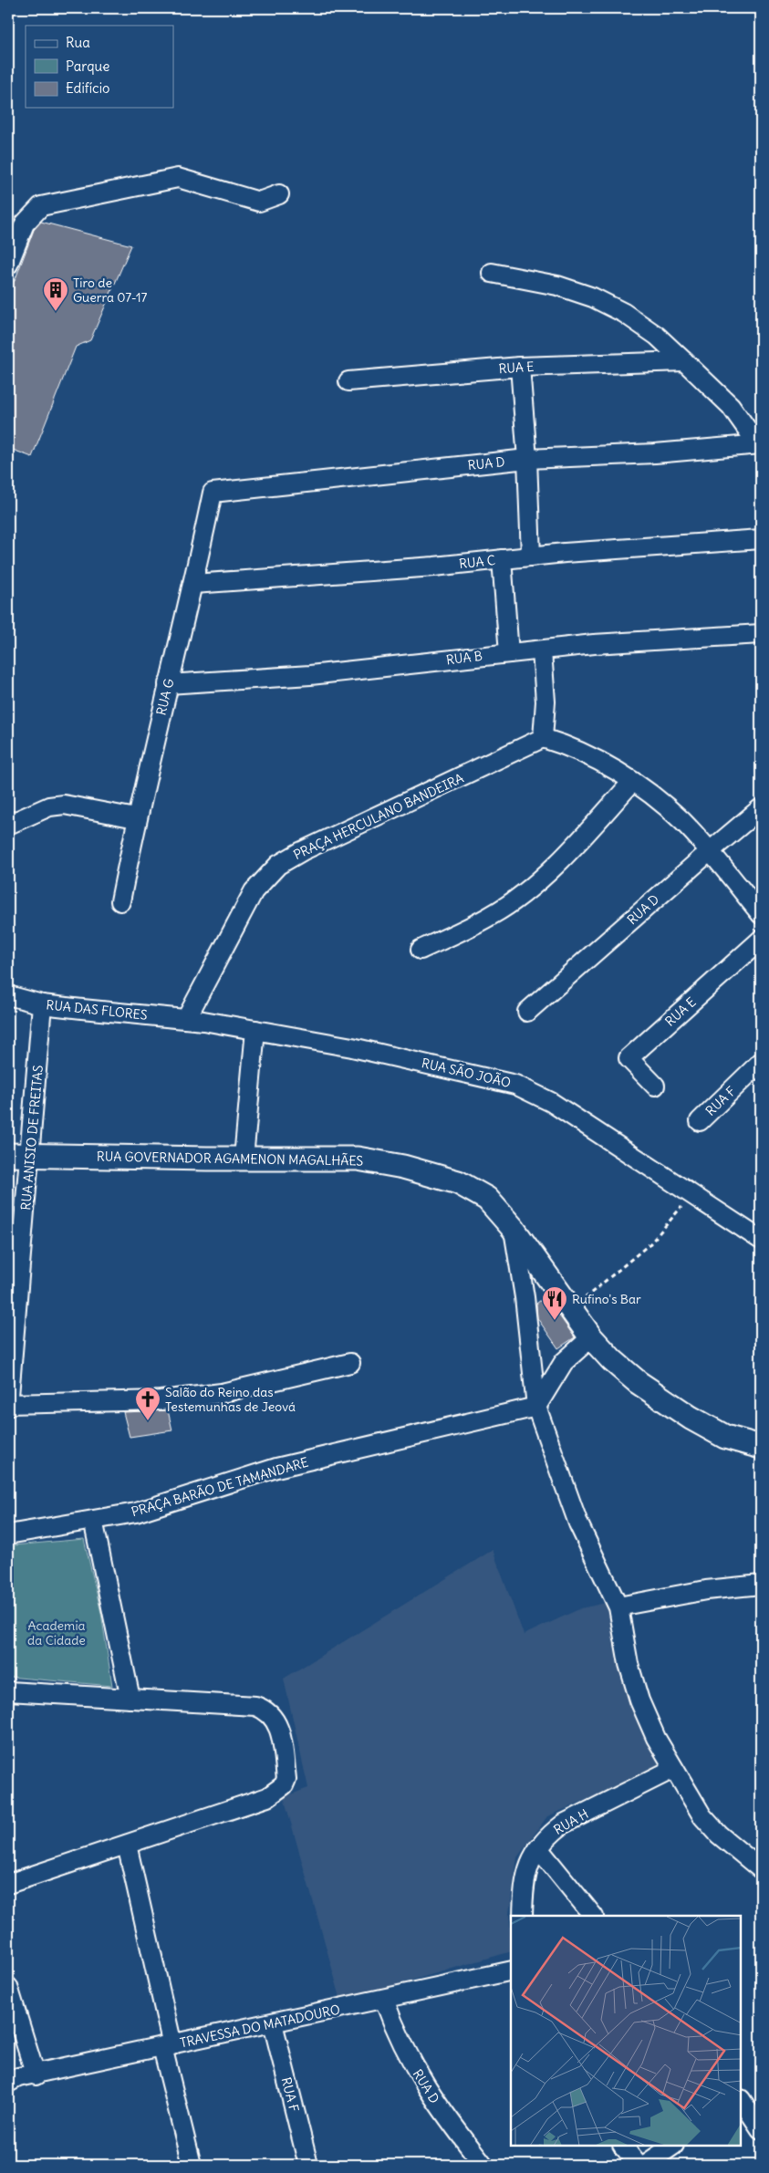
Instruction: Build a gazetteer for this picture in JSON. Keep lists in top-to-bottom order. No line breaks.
{"streets":{"street":["RUA E","RUA D","RUA C","RUA B","RUA G","PRAÇA HERCULANO BANDEIRA","RUA DAS FLORES","RUA SÃO JOÃO","RUA F","RUA ANISIO DE FREITAS","RUA GOVERNADOR AGAMENON MAGALHÃES","PRAÇA BARÃO DE TAMANDARE","RUA H","TRAVESSA DO MATADOURO"]},"crossings":[["RUA D","RUA G"],["RUA D","TRAVESSA DO MATADOURO"],["RUA C","RUA G"],["RUA B","RUA G"],["PRAÇA HERCULANO BANDEIRA","RUA DAS FLORES"],["PRAÇA HERCULANO BANDEIRA","RUA SÃO JOÃO"],["RUA DAS FLORES","RUA SÃO JOÃO"],["RUA DAS FLORES","RUA ANISIO DE FREITAS"],["RUA F","TRAVESSA DO MATADOURO"],["RUA ANISIO DE FREITAS","RUA GOVERNADOR AGAMENON MAGALHÃES"]],"parks":["Academia da Cidade"],"places":{"building":["Tiro de Guerra 07-17"],"restaurant":["Rufino's Bar"],"church":["Salão do Reino das Testemunhas de Jeová"]},"legend":["Rua","Parque","Edifício"]}
